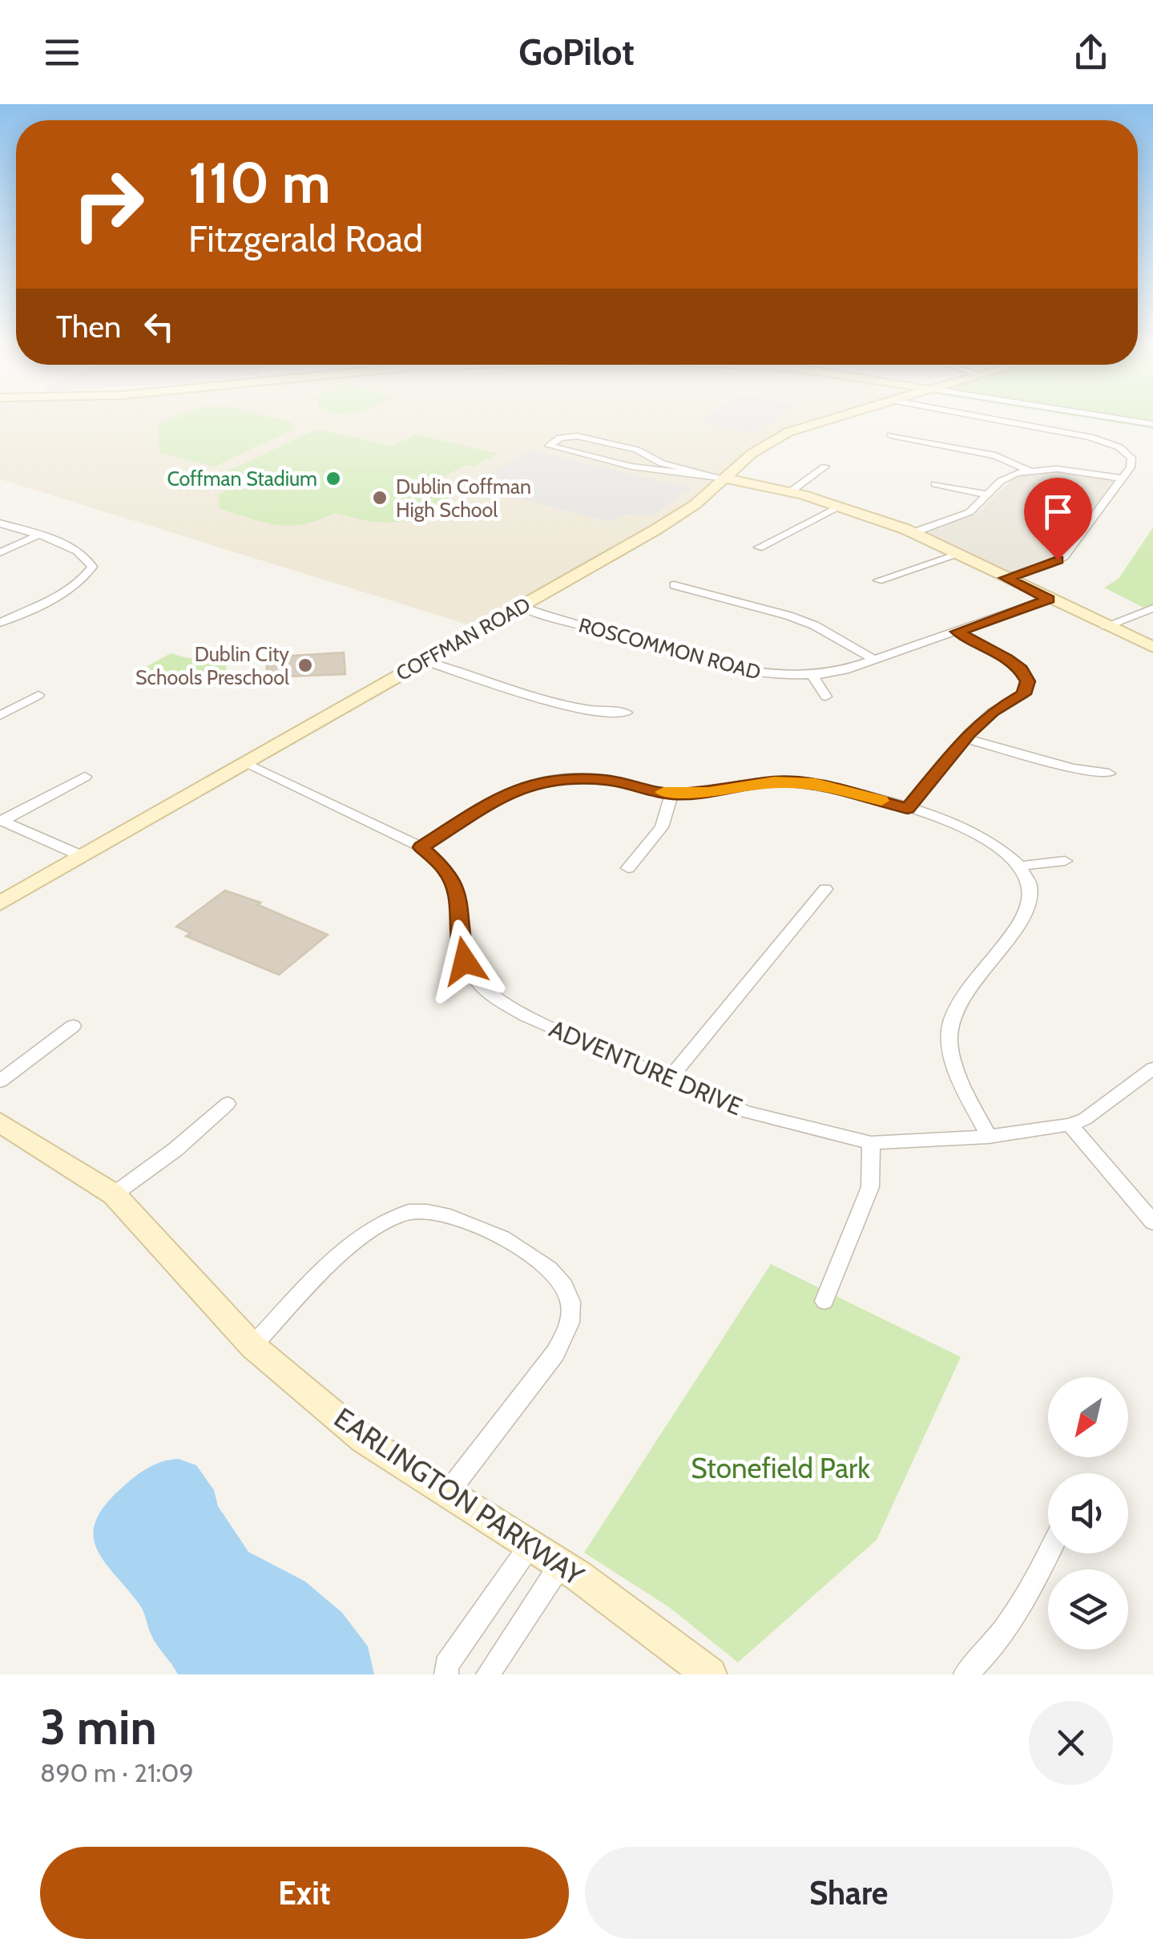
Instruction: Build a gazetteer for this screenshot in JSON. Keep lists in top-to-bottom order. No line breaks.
{"streets":{"main road":["COFFMAN ROAD","EARLINGTON PARKWAY"],"street":["ROSCOMMON ROAD","ADVENTURE DRIVE"]},"crossings":[["COFFMAN ROAD","ROSCOMMON ROAD"],["COFFMAN ROAD","ADVENTURE DRIVE"]],"parks":["Stonefield Park"],"places":["Coffman Stadium","Dublin Coffman High School","Dublin City Schools Preschool"],"north":"bottom left","page":{"header":"GoPilot","turn":["110 m","Fitzgerald Road"],"then":"Then","heading":["3 min","890 m · 21:09"],"buttons":["Exit","Share"]}}
